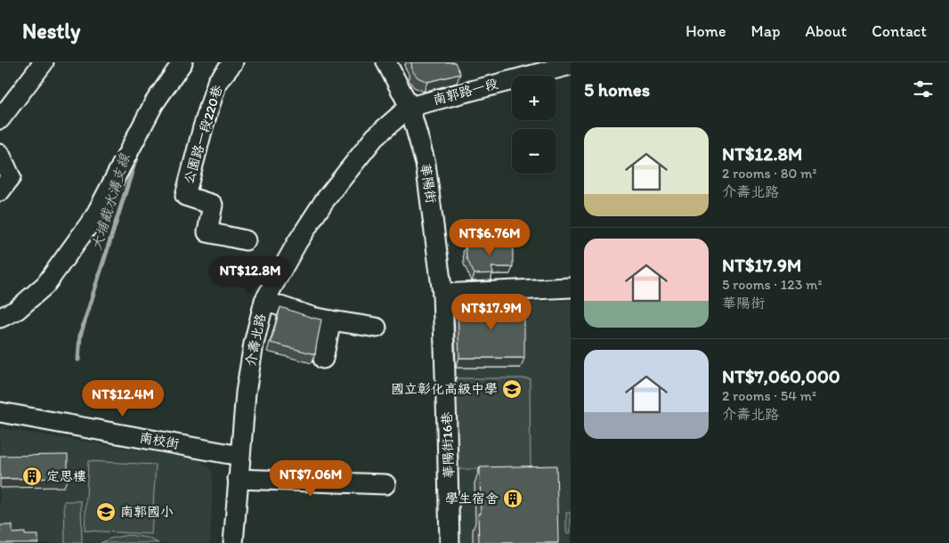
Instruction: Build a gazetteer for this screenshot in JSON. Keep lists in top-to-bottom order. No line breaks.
{"streets":{"street":["南郭路一段","公園路一段220巷","華陽街","介壽北路","南校街","華陽街16巷"]},"crossings":[["南郭路一段","華陽街"],["南郭路一段","介壽北路"],["華陽街","介壽北路"],["華陽街","華陽街16巷"],["介壽北路","南校街"]],"water":["大埔截水溝支線"],"places":{"school or university":["國立彰化高級中學","南郭國小"],"building":["定思樓","學生宿舍"]},"page":{"header":"Nestly","nav":["Home","Map","About","Contact"],"heading":"5 homes","map_buttons":["+","−"],"list":[{"name":"NT$12.8M","note":"2 rooms · 80 m² · 介壽北路"},{"name":"NT$17.9M","note":"5 rooms · 123 m² · 華陽街"},{"name":"NT$7,060,000","note":"2 rooms · 54 m² · 介壽北路"}],"price":["NT$6.76M","NT$12.8M","NT$17.9M","NT$12.4M","NT$7.06M"]}}
